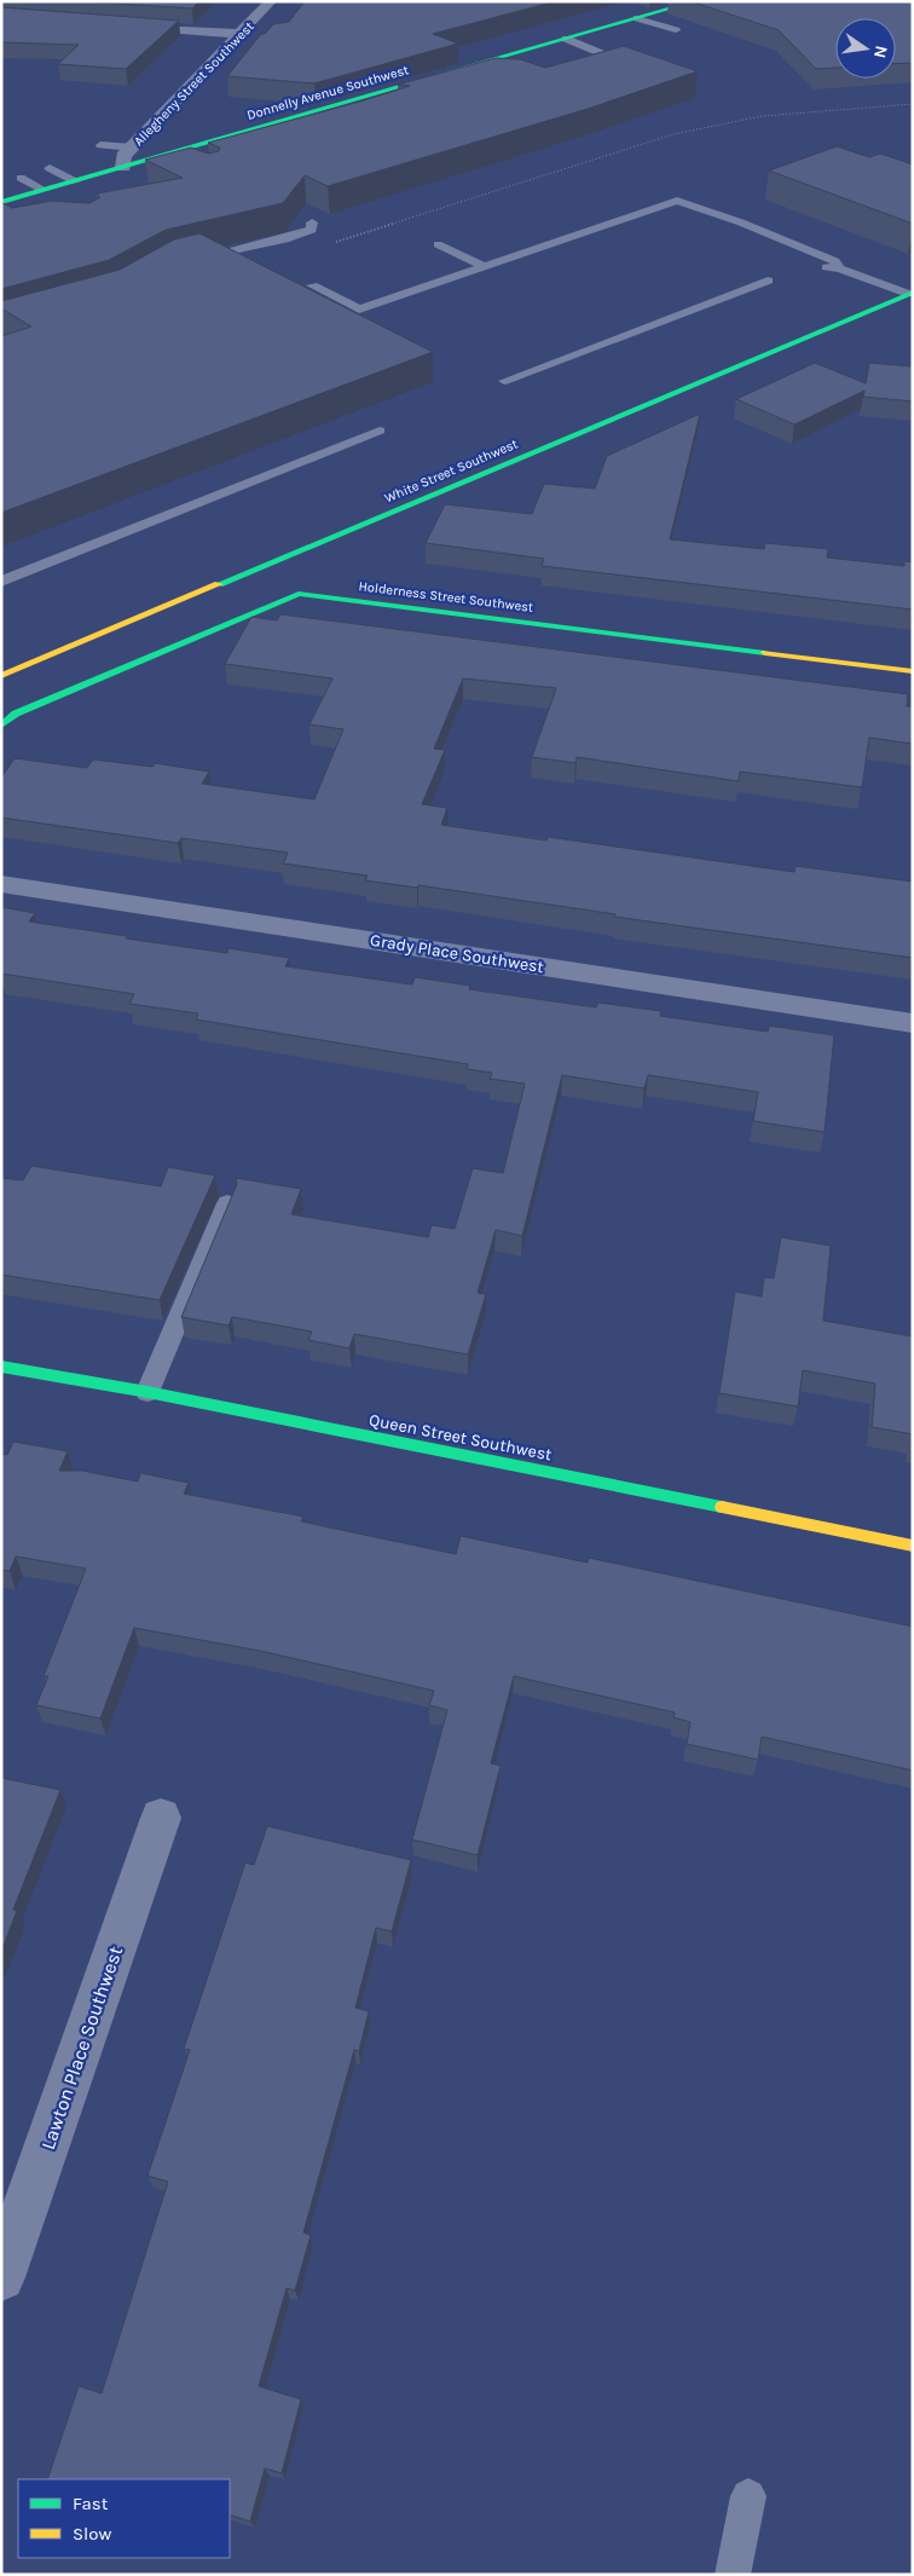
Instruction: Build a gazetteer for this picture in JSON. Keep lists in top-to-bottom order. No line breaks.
{"streets":{"street":["Allegheny Street Southwest","Donnelly Avenue Southwest","White Street Southwest","Holderness Street Southwest","Grady Place Southwest","Queen Street Southwest","Lawton Place Southwest"]},"crossings":[["Allegheny Street Southwest","Donnelly Avenue Southwest"]],"legend":["Fast","Slow"],"north":"right"}
